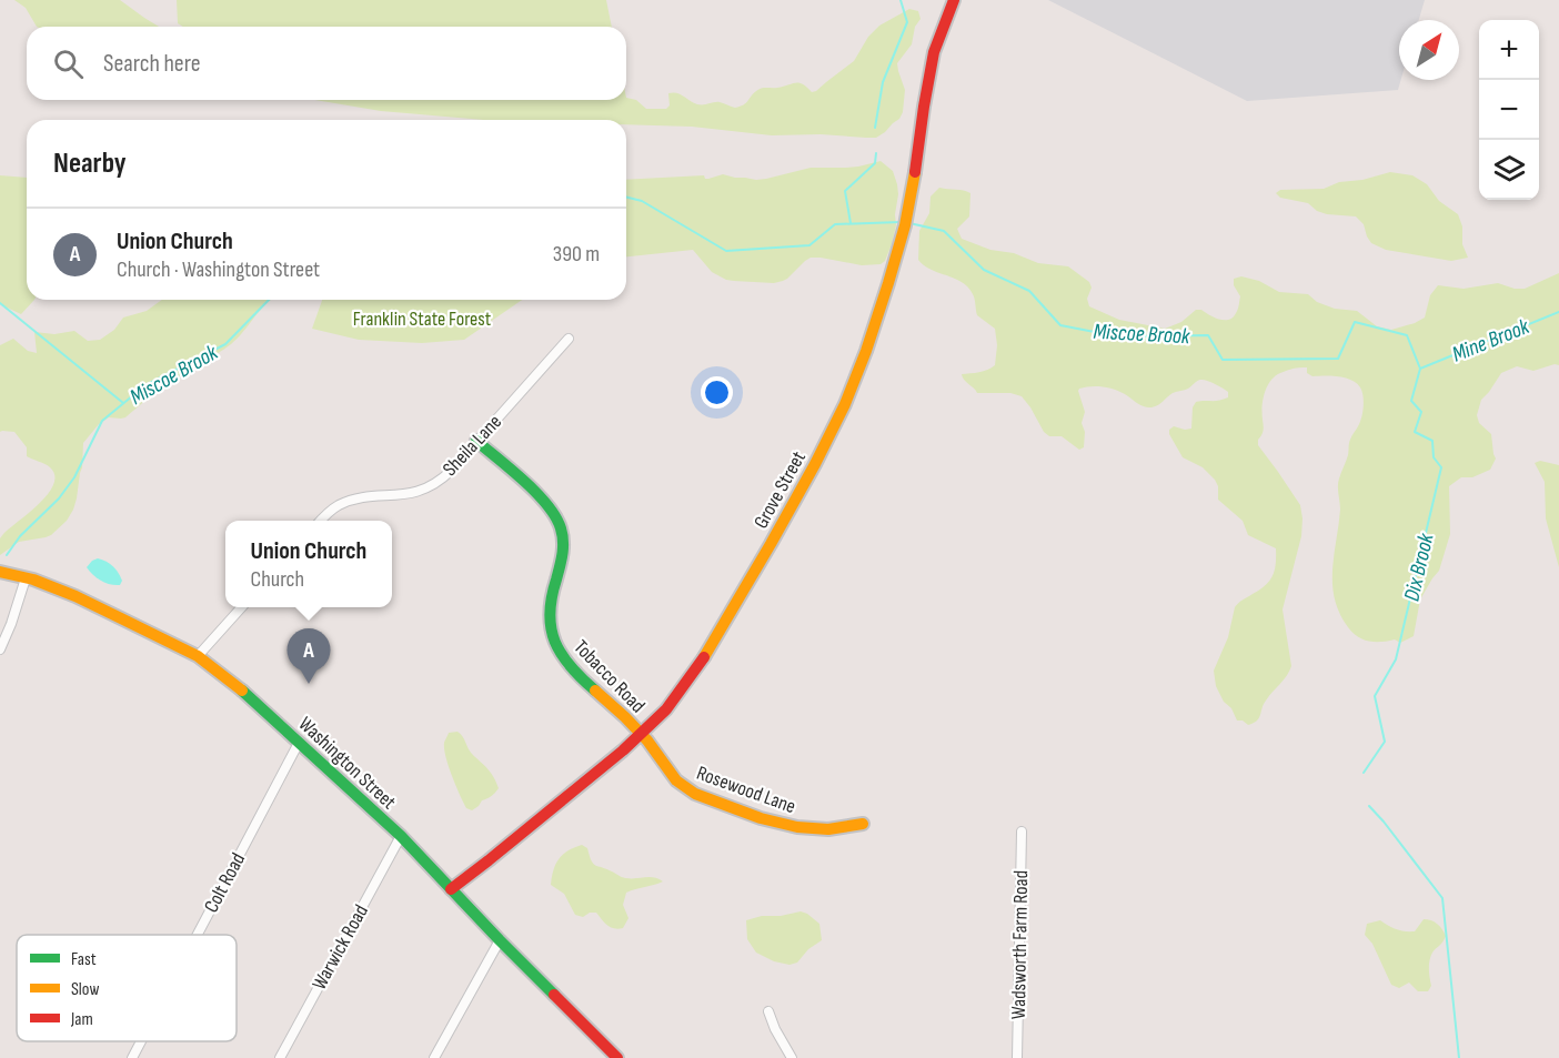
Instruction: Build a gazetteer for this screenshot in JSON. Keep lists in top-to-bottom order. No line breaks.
{"streets":{"main road":["Grove Street","Tobacco Road","Washington Street","Rosewood Lane"],"street":["Sheila Lane","Colt Road","Wadsworth Farm Road","Warwick Road"]},"crossings":[["Sheila Lane","Tobacco Road"],["Grove Street","Tobacco Road"],["Grove Street","Washington Street"],["Grove Street","Rosewood Lane"],["Tobacco Road","Rosewood Lane"],["Washington Street","Colt Road"],["Washington Street","Warwick Road"]],"water":["Miscoe Brook","Mine Brook","Dix Brook"],"parks":["Franklin State Forest"],"legend":["Fast","Slow","Jam"],"north":"top right","page":{"map_buttons":["+","−"],"search":"Search here","heading":"Nearby","list":[{"mark":"A","name":"Union Church","note":"Church · Washington Street","value":"390 m"}],"popup":["Union Church","Church"],"pins":"A"}}
